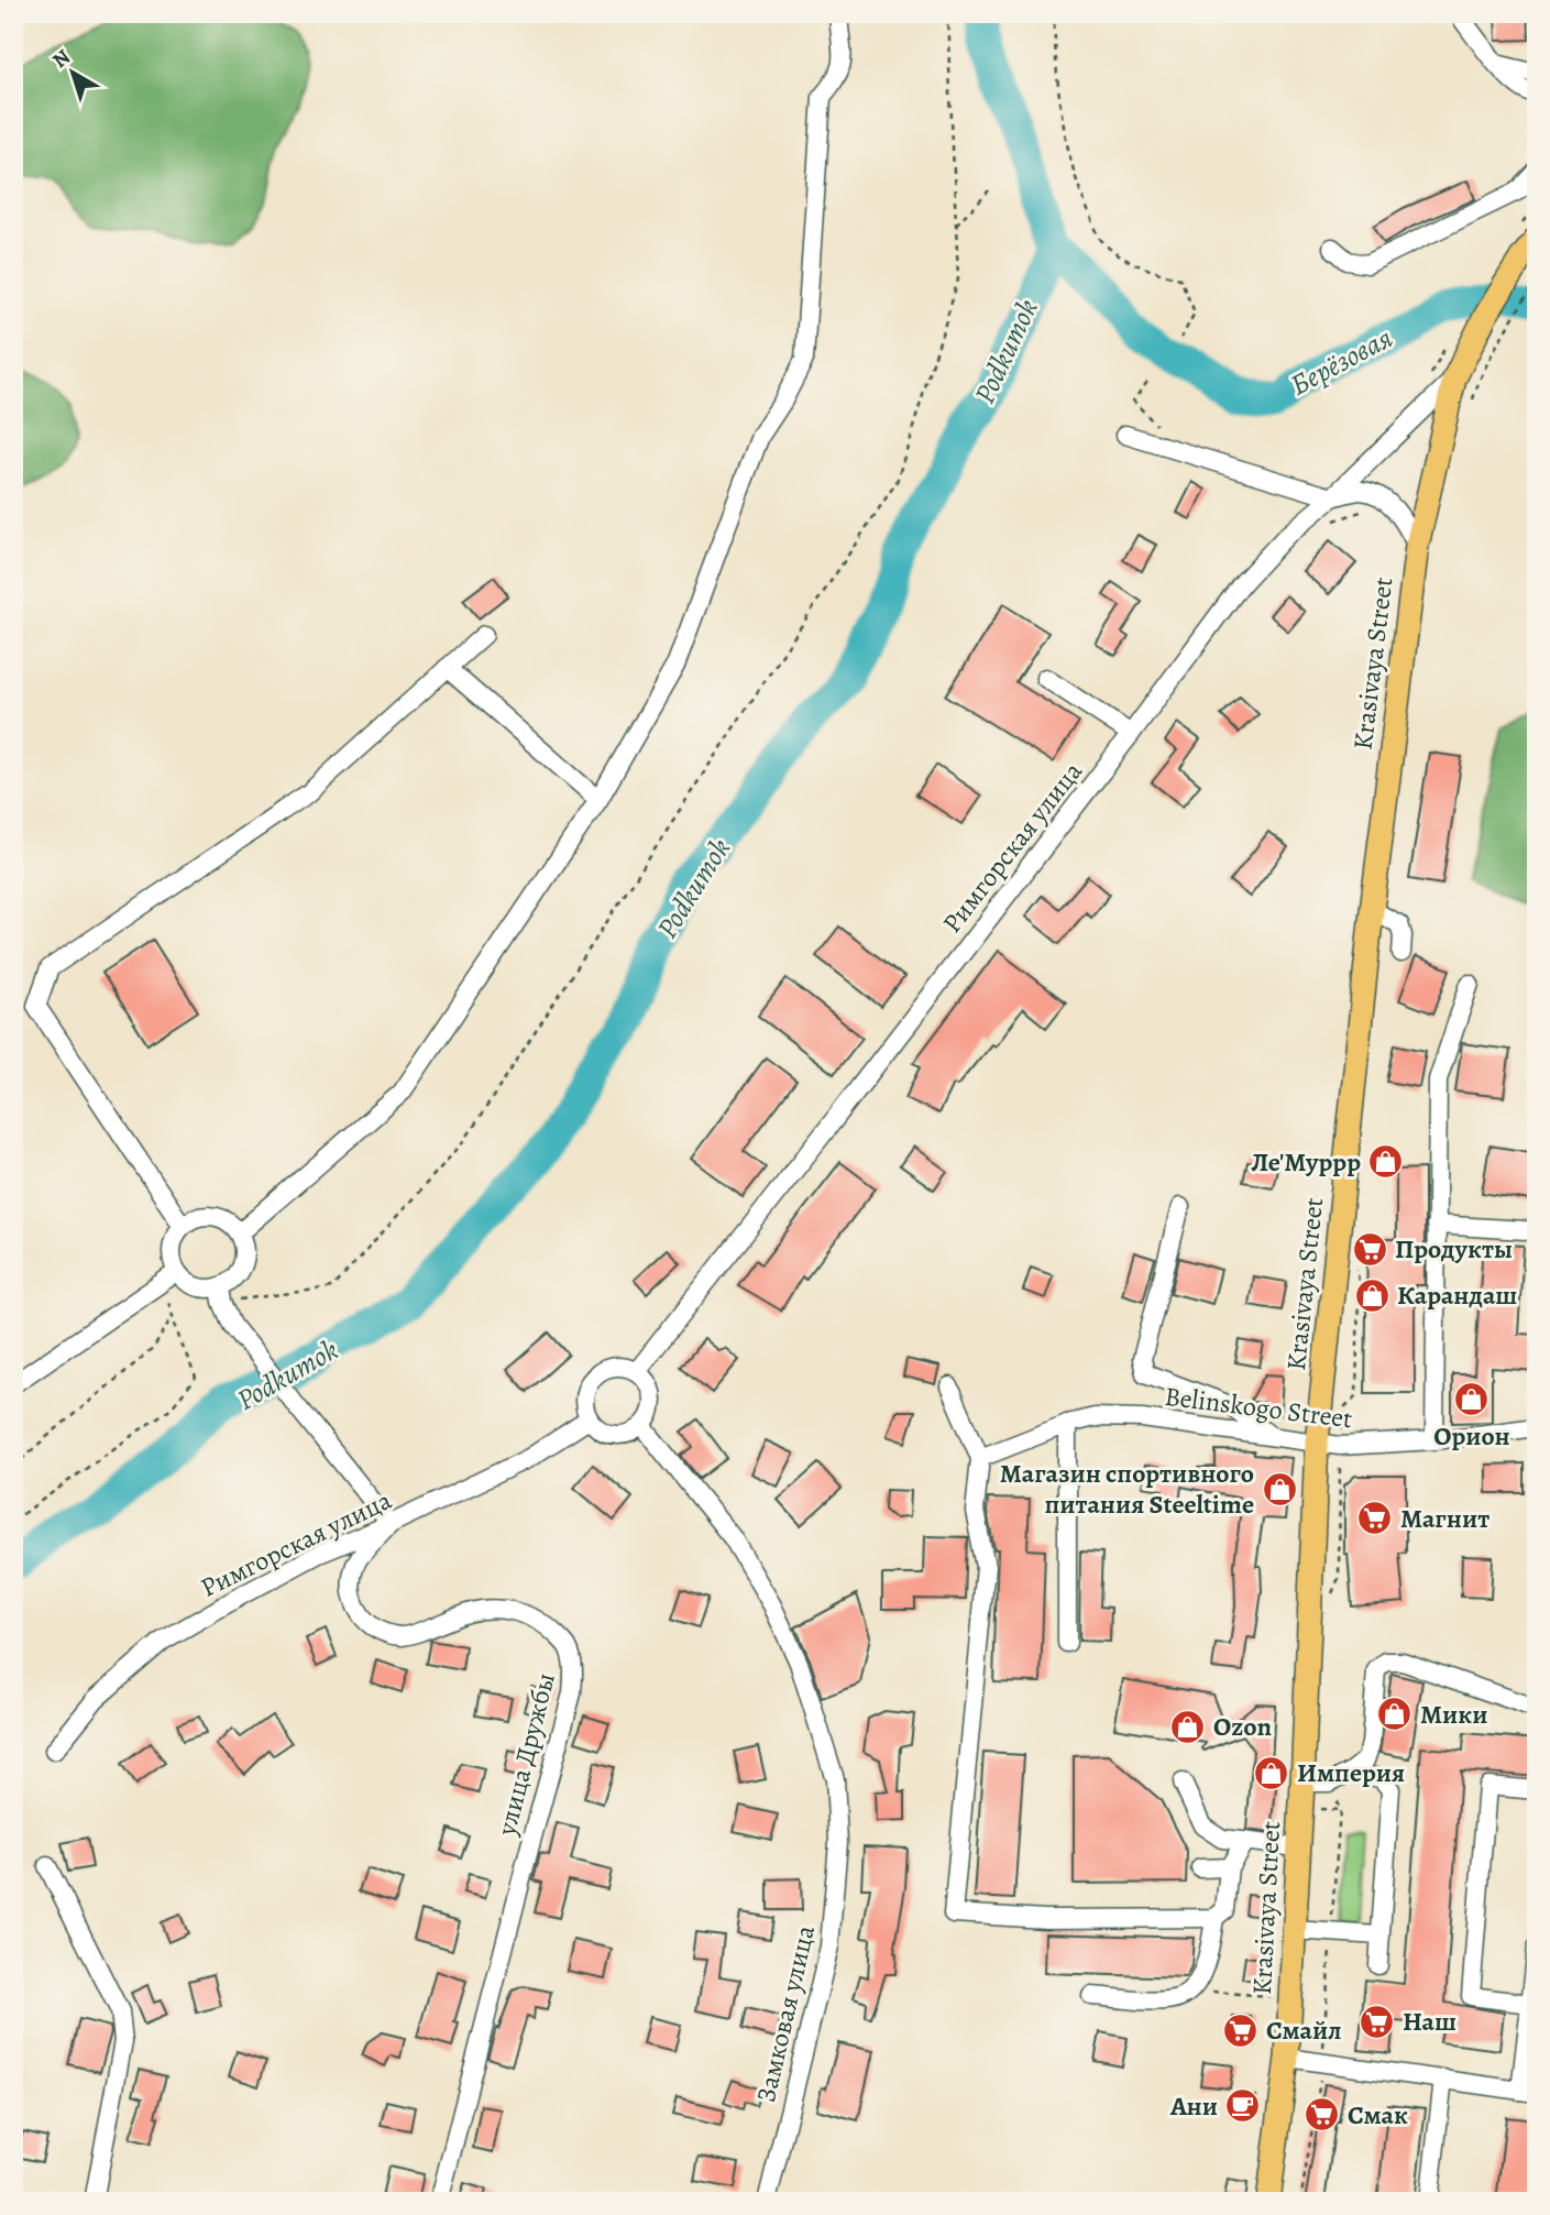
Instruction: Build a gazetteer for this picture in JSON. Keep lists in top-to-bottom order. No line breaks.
{"streets":{"main road":["Krasivaya Street"],"street":["Римгорская улица","Belinskogo Street","улица Дружбы","Замковая улица"]},"crossings":[["Krasivaya Street","Римгорская улица"],["Krasivaya Street","Belinskogo Street"],["Римгорская улица","улица Дружбы"],["Римгорская улица","Замковая улица"]],"water":["Podkumok","Берёзовая"],"places":{"shop":["Ле'Муррр","Карандаш","Орион","Магазин спортивного питания Steeltime","Мики","Ozon","Империя"],"supermarket":["Продукты","Магнит","Наш","Смайл","Смак"],"cafe":["Ани"]},"north":"top left"}
